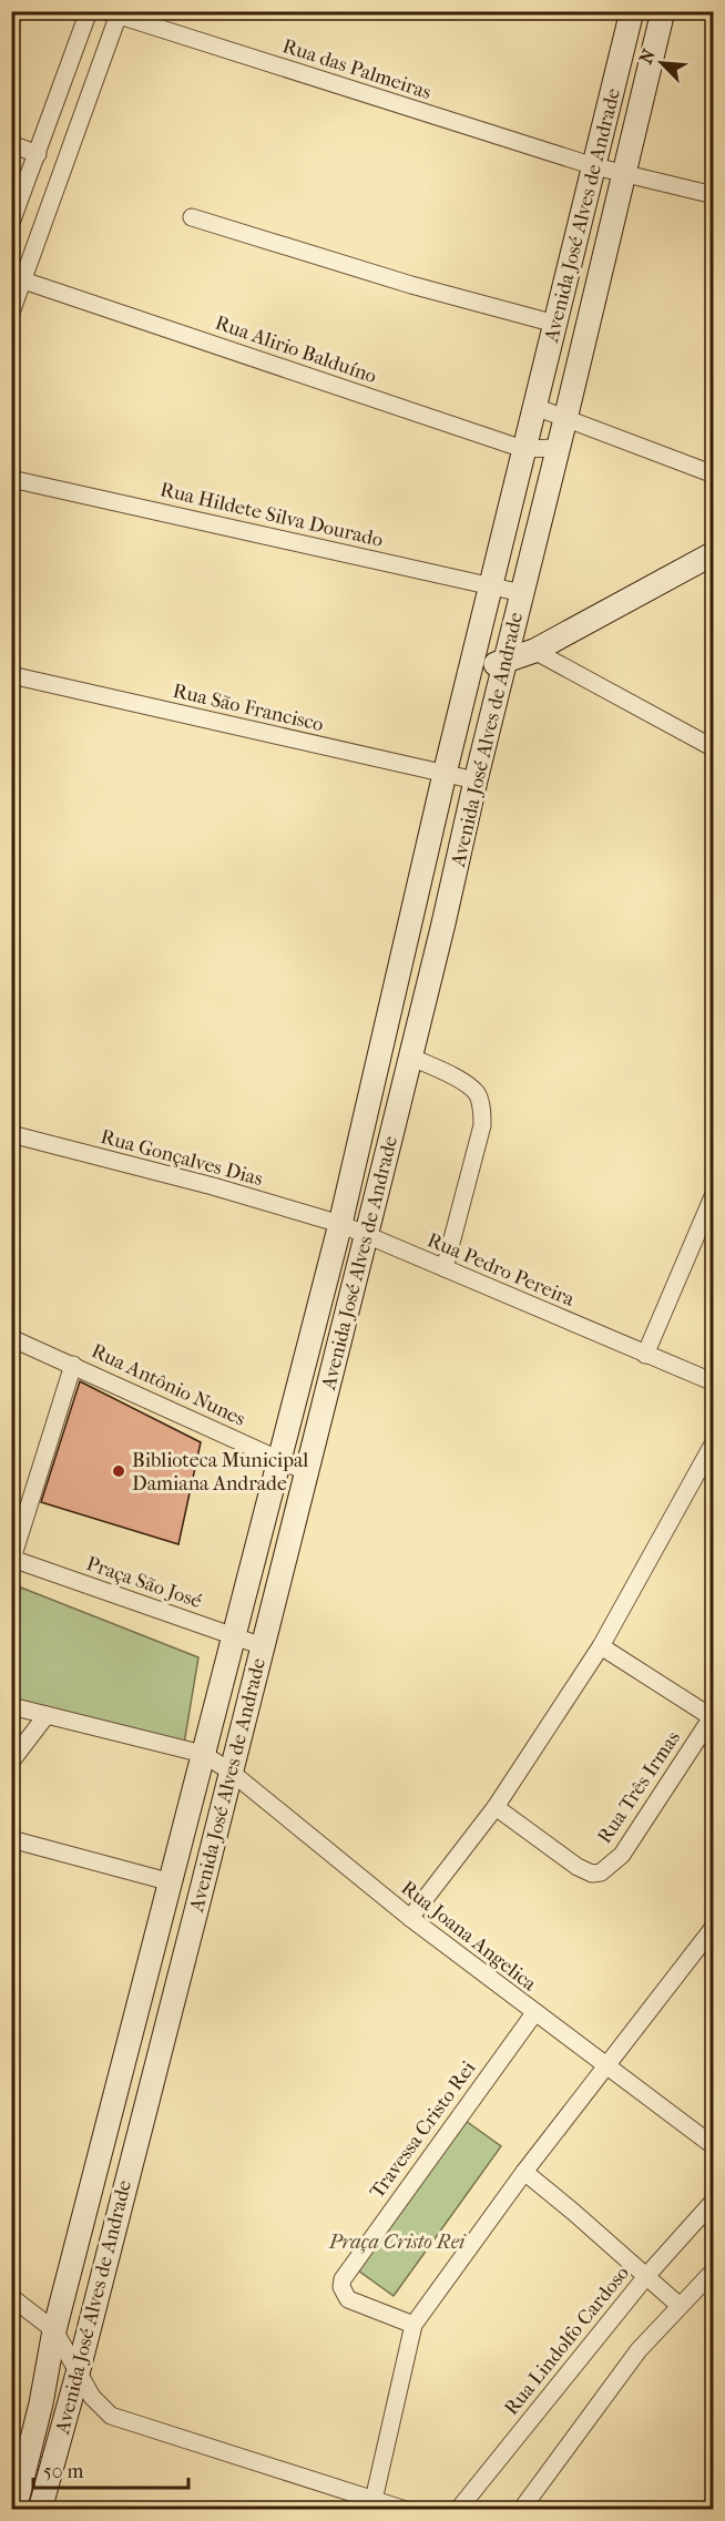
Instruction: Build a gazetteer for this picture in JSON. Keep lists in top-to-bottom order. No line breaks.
{"streets":{"main road":["Avenida José Alves de Andrade"],"street":["Rua das Palmeiras","Rua Alirio Balduíno","Rua Hildete Silva Dourado","Rua São Francisco","Rua Gonçalves Dias","Rua Pedro Pereira","Rua Antônio Nunes","Praça São José","Rua Três Irmas","Rua Joana Angelica","Travessa Cristo Rei","Rua Lindolfo Cardoso"]},"crossings":[["Rua das Palmeiras","Avenida José Alves de Andrade"],["Avenida José Alves de Andrade","Rua Alirio Balduíno"],["Avenida José Alves de Andrade","Rua Hildete Silva Dourado"],["Avenida José Alves de Andrade","Rua São Francisco"],["Avenida José Alves de Andrade","Rua Gonçalves Dias"],["Avenida José Alves de Andrade","Rua Pedro Pereira"],["Avenida José Alves de Andrade","Rua Antônio Nunes"],["Avenida José Alves de Andrade","Praça São José"],["Avenida José Alves de Andrade","Rua Joana Angelica"],["Rua Gonçalves Dias","Rua Pedro Pereira"],["Rua Joana Angelica","Travessa Cristo Rei"]],"parks":["Praça Cristo Rei"],"places":["Biblioteca Municipal Damiana Andrade"],"scale_bar":"50 m","north":"top left"}
